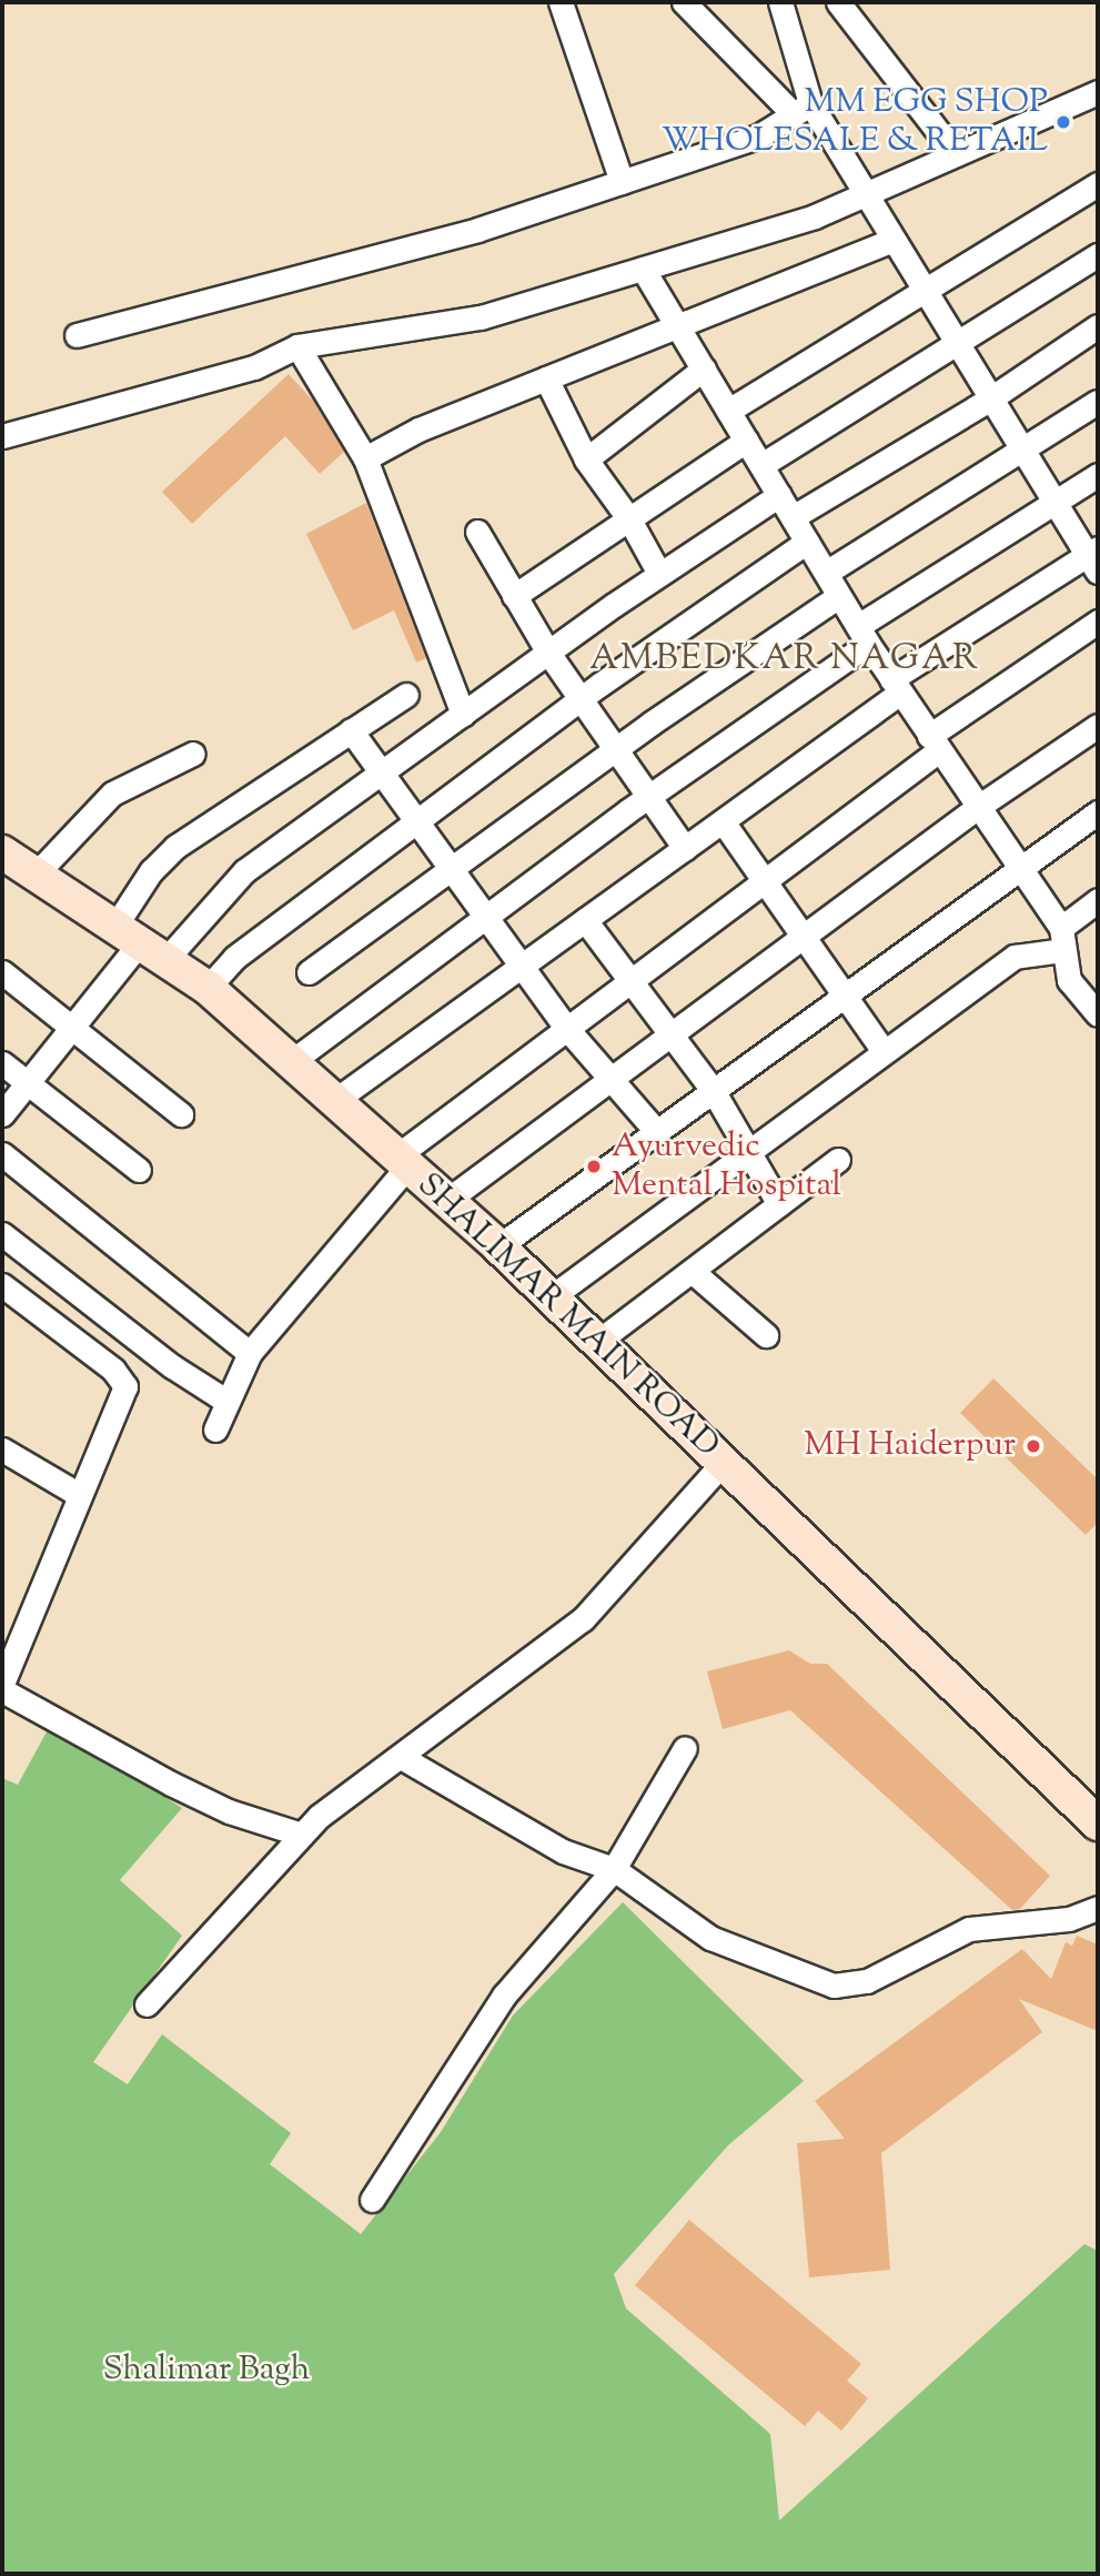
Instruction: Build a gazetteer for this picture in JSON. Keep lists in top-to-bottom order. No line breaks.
{"streets":{"street":["SHALIMAR MAIN ROAD"]},"districts":["AMBEDKAR NAGAR"],"parks":["Shalimar Bagh"],"places":["MM EGG SHOP WHOLESALE & RETAIL","Ayurvedic Mental Hospital","MH Haiderpur"]}
